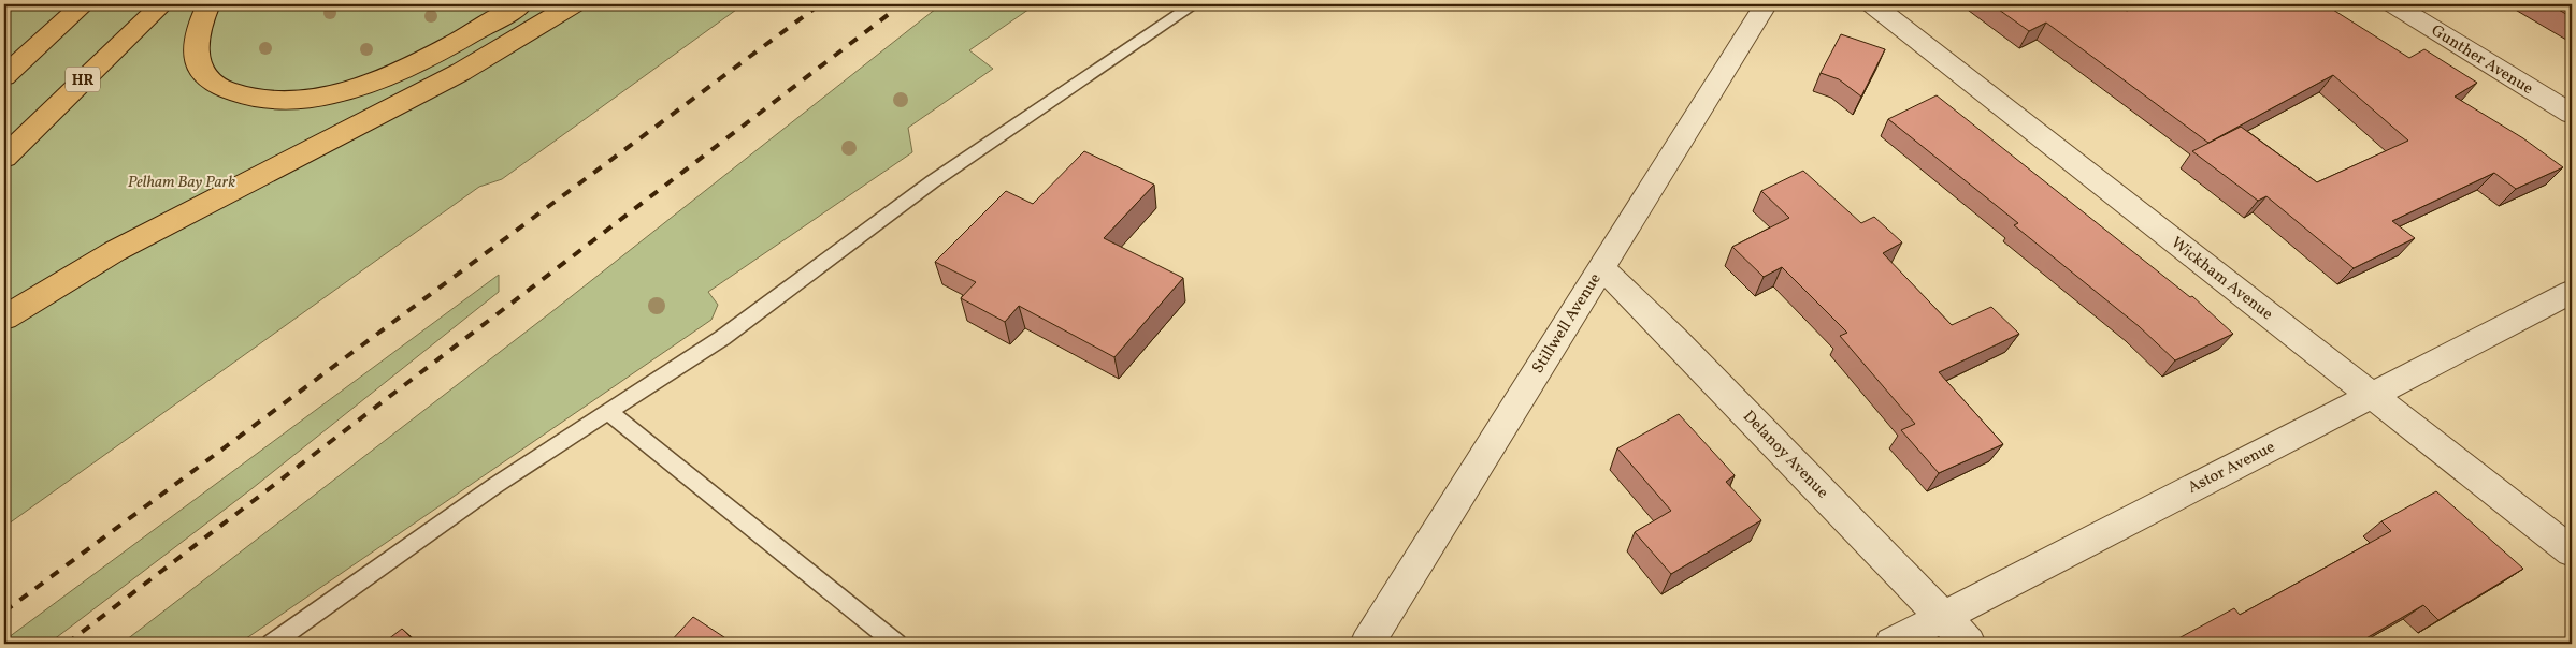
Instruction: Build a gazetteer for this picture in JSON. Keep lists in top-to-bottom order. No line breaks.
{"streets":{"highway":["HR"],"street":["Gunther Avenue","Wickham Avenue","Stillwell Avenue","Delanoy Avenue","Astor Avenue"]},"crossings":[["Wickham Avenue","Astor Avenue"],["Stillwell Avenue","Delanoy Avenue"],["Delanoy Avenue","Astor Avenue"]],"parks":["Pelham Bay Park"]}
